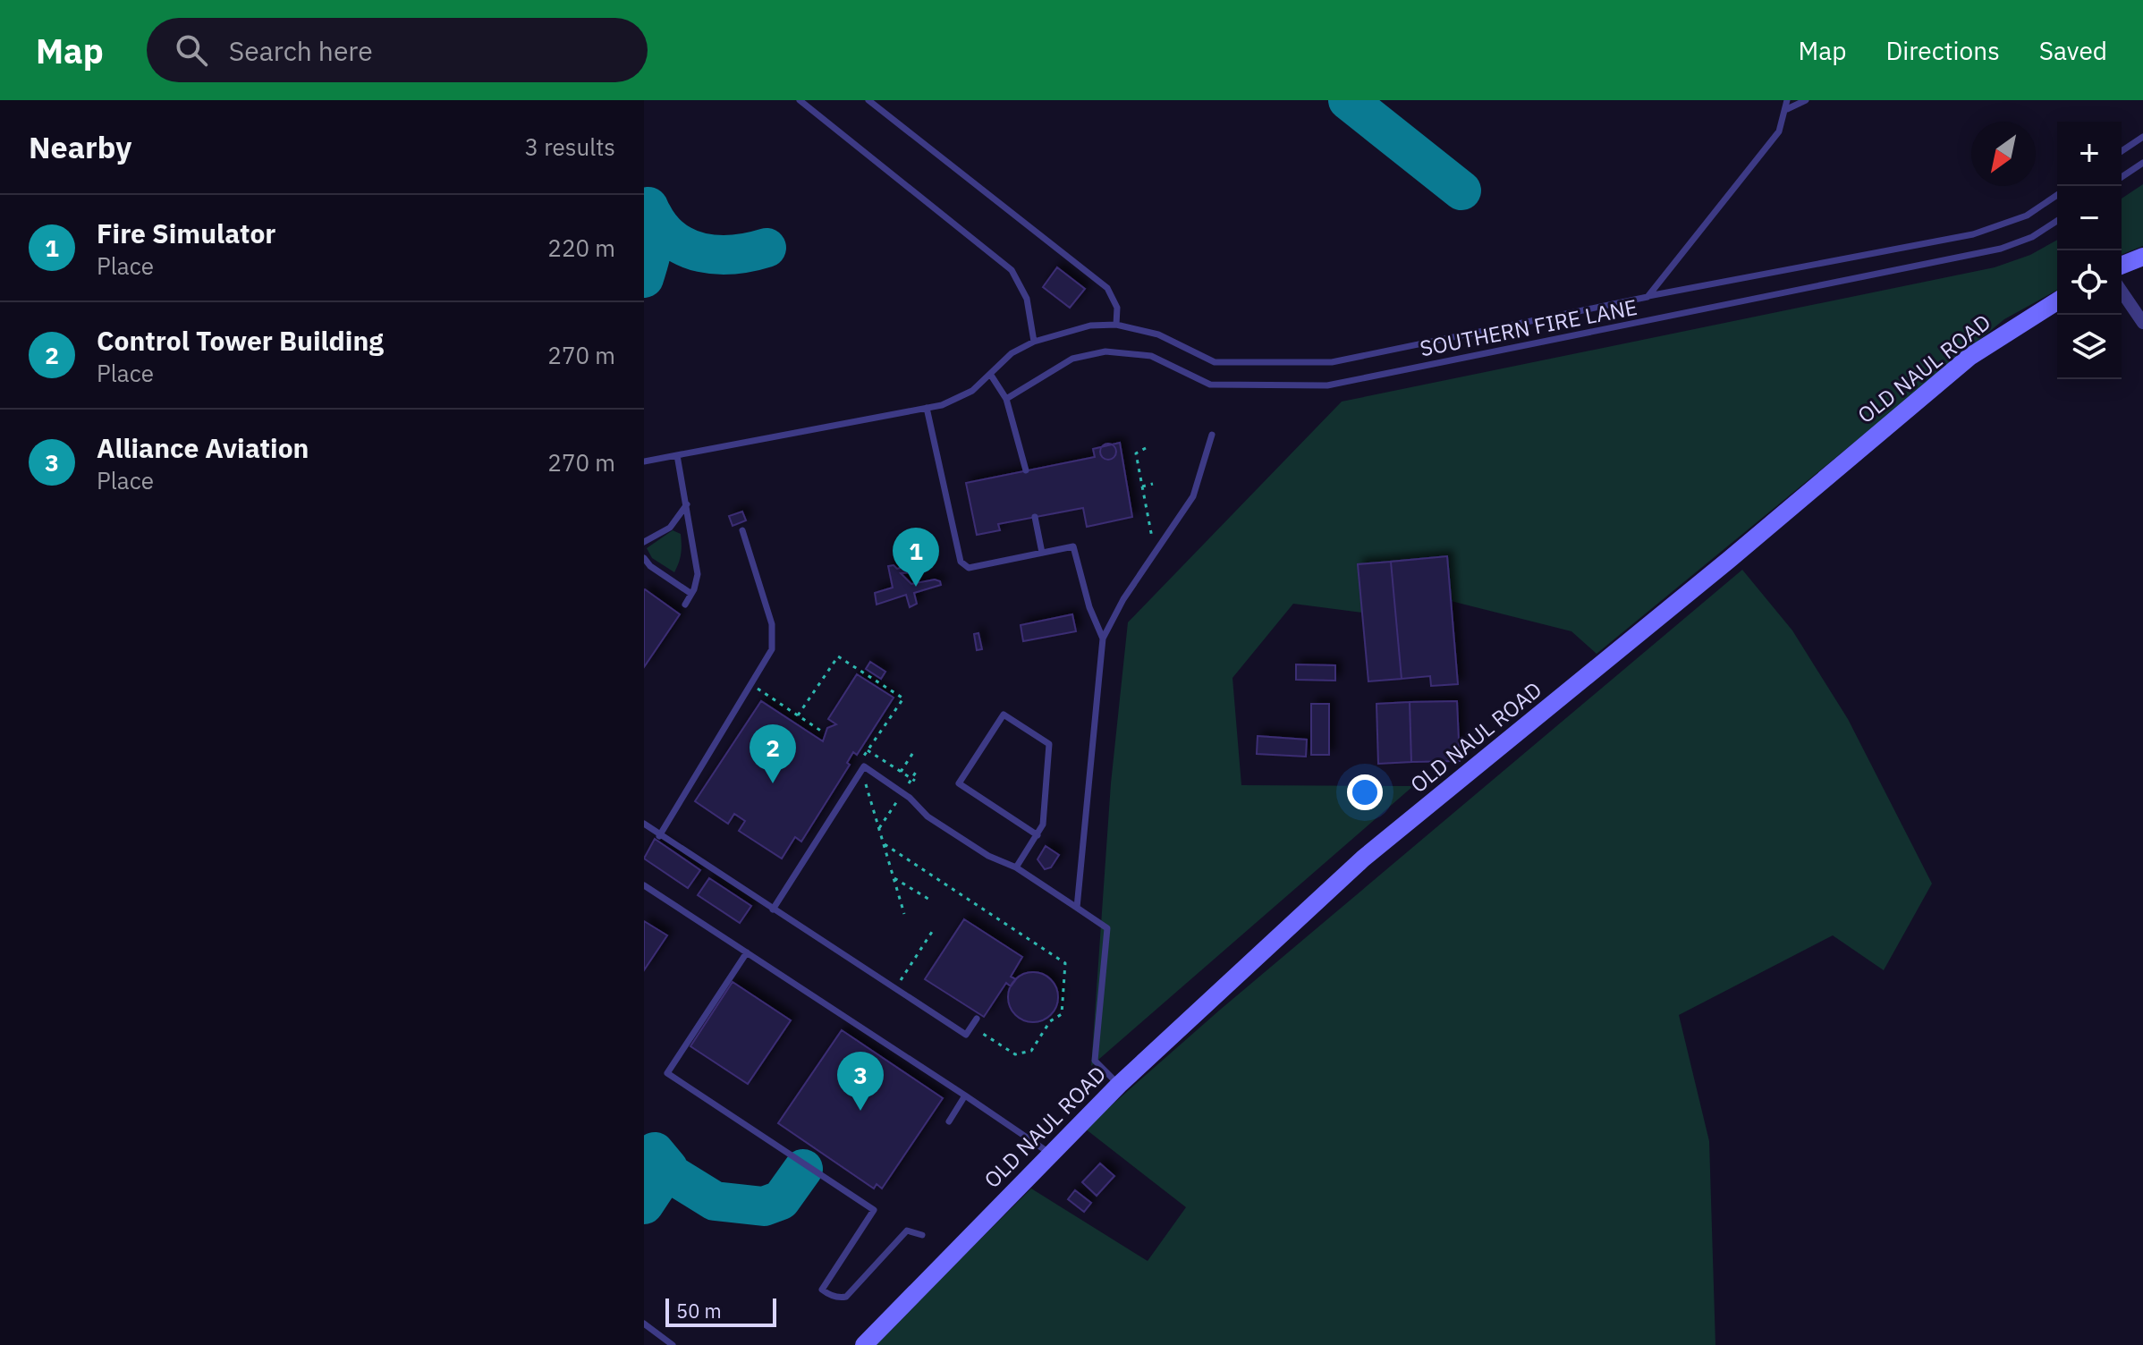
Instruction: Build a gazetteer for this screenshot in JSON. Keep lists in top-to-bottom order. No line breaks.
{"streets":{"main road":["OLD NAUL ROAD"],"lane":["SOUTHERN FIRE LANE"]},"scale_bar":"50 m","north":"bottom left","page":{"header":"Map","search":"Search here","nav":["Map","Directions","Saved"],"heading":["Nearby","3 results"],"map_buttons":["+","−"],"list":[{"mark":"1","name":"Fire Simulator","note":"Place","value":"220 m"},{"mark":"2","name":"Control Tower Building","note":"Place","value":"270 m"},{"mark":"3","name":"Alliance Aviation","note":"Place","value":"270 m"}],"pins":["1","2","3"],"scale":"50 m"}}
